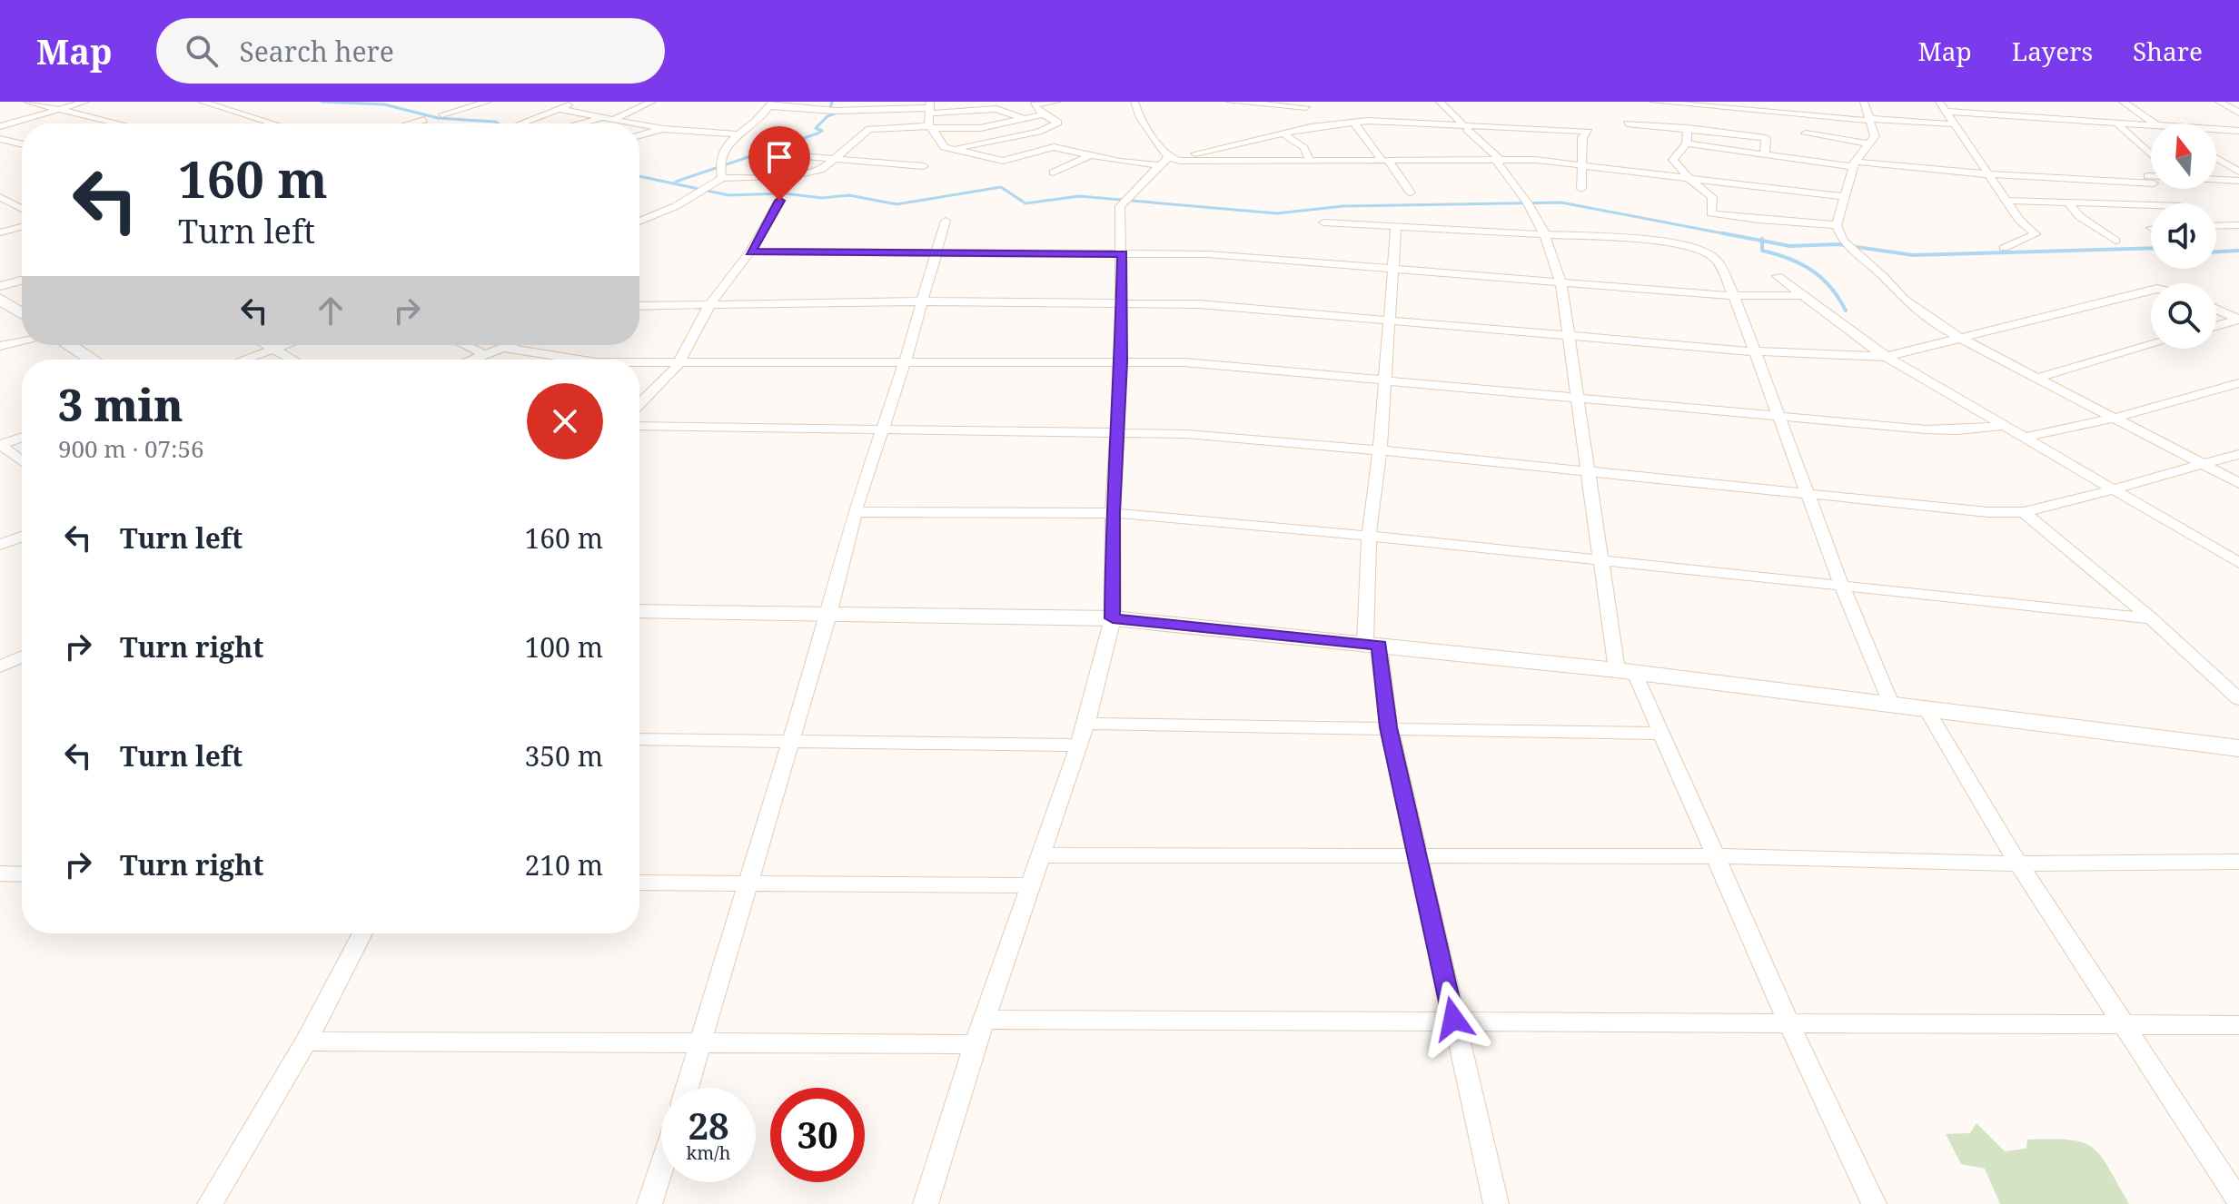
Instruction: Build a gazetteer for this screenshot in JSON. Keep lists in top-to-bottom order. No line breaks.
{"north":"top","page":{"header":"Map","search":"Search here","nav":["Map","Layers","Share"],"turn":["160 m","Turn left"],"heading":["3 min","900 m · 07:56"],"list":[{"name":"Turn left","value":"160 m"},{"name":"Turn right","value":"100 m"},{"name":"Turn left","value":"350 m"},{"name":"Turn right","value":"210 m"}],"speed":"28 km/h","limit":"30"}}
